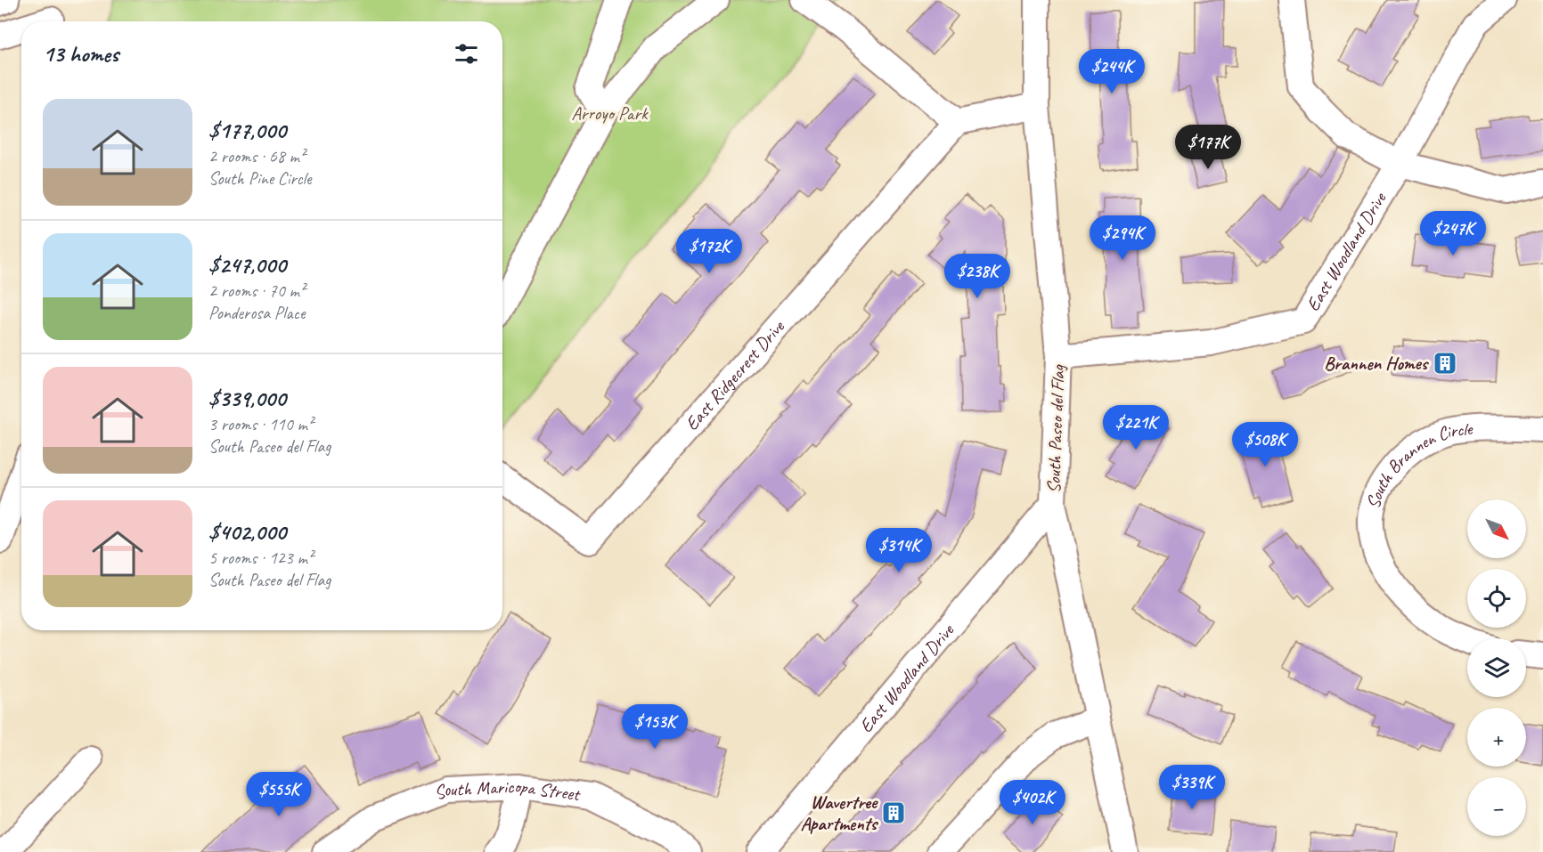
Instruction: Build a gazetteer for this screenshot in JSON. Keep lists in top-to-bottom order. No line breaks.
{"streets":{"street":["East Woodland Drive","East Ridgecrest Drive","South Paseo del Flag","South Brannen Circle","South Maricopa Street"]},"crossings":[["East Woodland Drive","South Paseo del Flag"]],"parks":["Arroyo Park"],"places":{"building":["Brannen Homes","Wavertree Apartments"]},"north":"bottom right","page":{"heading":"13 homes","price":["$244K","$177K","$247K","$294K","$172K","$238K","$221K","$508K","$314K","$153K","$339K","$555K","$402K"],"list":[{"name":"$177,000","note":"2 rooms · 68 m² · South Pine Circle"},{"name":"$247,000","note":"2 rooms · 70 m² · Ponderosa Place"},{"name":"$339,000","note":"3 rooms · 110 m² · South Paseo del Flag"},{"name":"$402,000","note":"5 rooms · 123 m² · South Paseo del Flag"}],"map_buttons":["+","−"]}}
